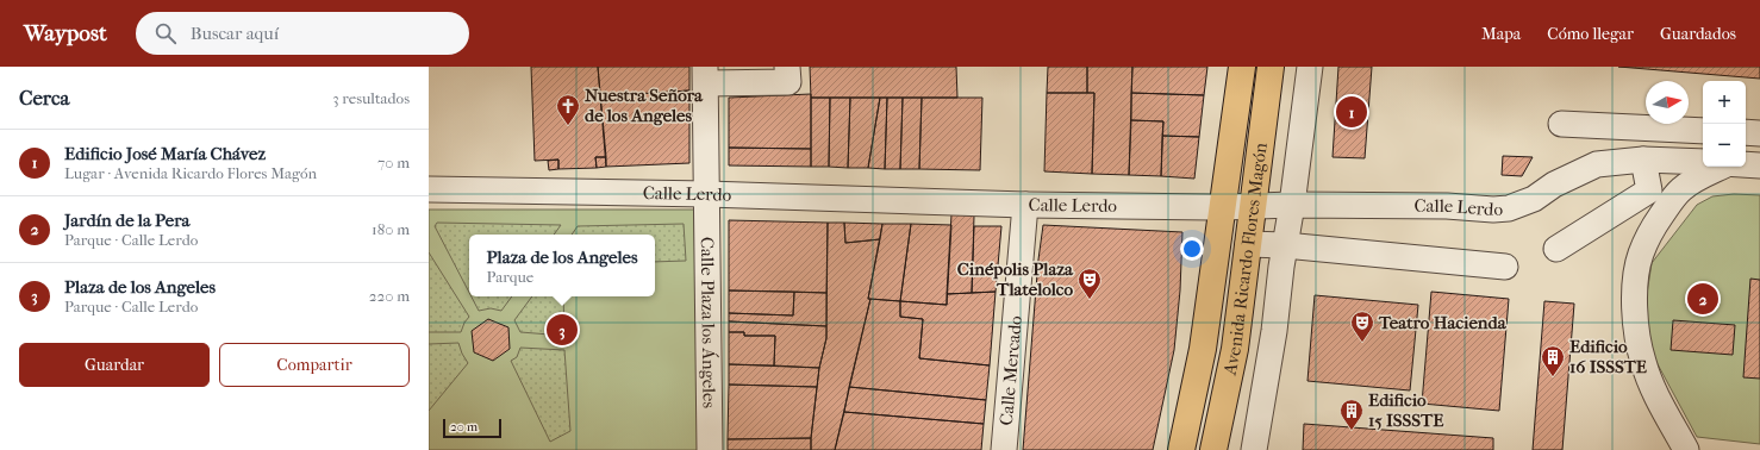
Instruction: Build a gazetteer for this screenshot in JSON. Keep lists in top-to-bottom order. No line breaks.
{"streets":{"main road":["Avenida Ricardo Flores Magón"],"street":["Calle Lerdo","Calle Plaza los Ángeles","Calle Mercado"]},"crossings":[["Calle Lerdo","Avenida Ricardo Flores Magón"],["Calle Lerdo","Calle Plaza los Ángeles"],["Calle Lerdo","Calle Mercado"]],"places":{"church":["Nuestra Señora de los Angeles"],"theatre":["Cinépolis Plaza Tlatelolco","Teatro Hacienda"],"building":["Edificio 16 ISSSTE","Edificio 15 ISSSTE"]},"scale_bar":"20 m","north":"right","page":{"header":"Waypost","search":"Buscar aquí","nav":["Mapa","Cómo llegar","Guardados"],"heading":["Cerca","3 resultados"],"map_buttons":["+","−"],"pins":["1","2","3"],"list":[{"mark":"1","name":"Edificio José María Chávez","note":"Lugar · Avenida Ricardo Flores Magón","value":"70 m"},{"mark":"2","name":"Jardín de la Pera","note":"Parque · Calle Lerdo","value":"180 m"},{"mark":"3","name":"Plaza de los Angeles","note":"Parque · Calle Lerdo","value":"220 m"}],"popup":["Plaza de los Angeles","Parque"],"buttons":["Guardar","Compartir"],"scale":"20 m"}}
